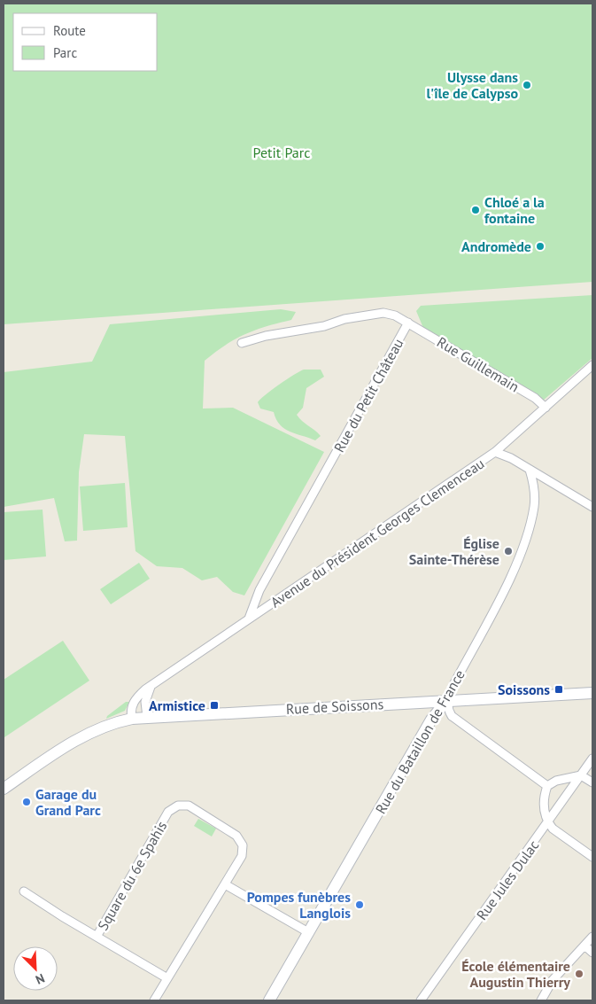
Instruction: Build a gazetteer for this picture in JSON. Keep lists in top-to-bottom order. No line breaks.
{"streets":{"main road":["Rue de Soissons","Rue du Bataillon de France"],"street":["Rue Guillemain","Rue du Petit Château","Avenue du Président Georges Clemenceau","Square du 6e Spahis","Rue Jules Dulac"]},"crossings":[["Rue Guillemain","Rue du Petit Château"],["Rue Guillemain","Avenue du Président Georges Clemenceau"],["Rue du Petit Château","Avenue du Président Georges Clemenceau"],["Avenue du Président Georges Clemenceau","Rue de Soissons"],["Rue de Soissons","Rue du Bataillon de France"]],"parks":["Petit Parc"],"places":{"other":["Ulysse dans l'île de Calypso","Chloé a la fontaine","Andromède","Église Sainte-Thérèse","Garage du Grand Parc","Pompes funèbres Langlois","École élémentaire Augustin Thierry"],"transit":["Soissons","Armistice"]},"legend":["Route","Parc"],"north":"bottom right"}
